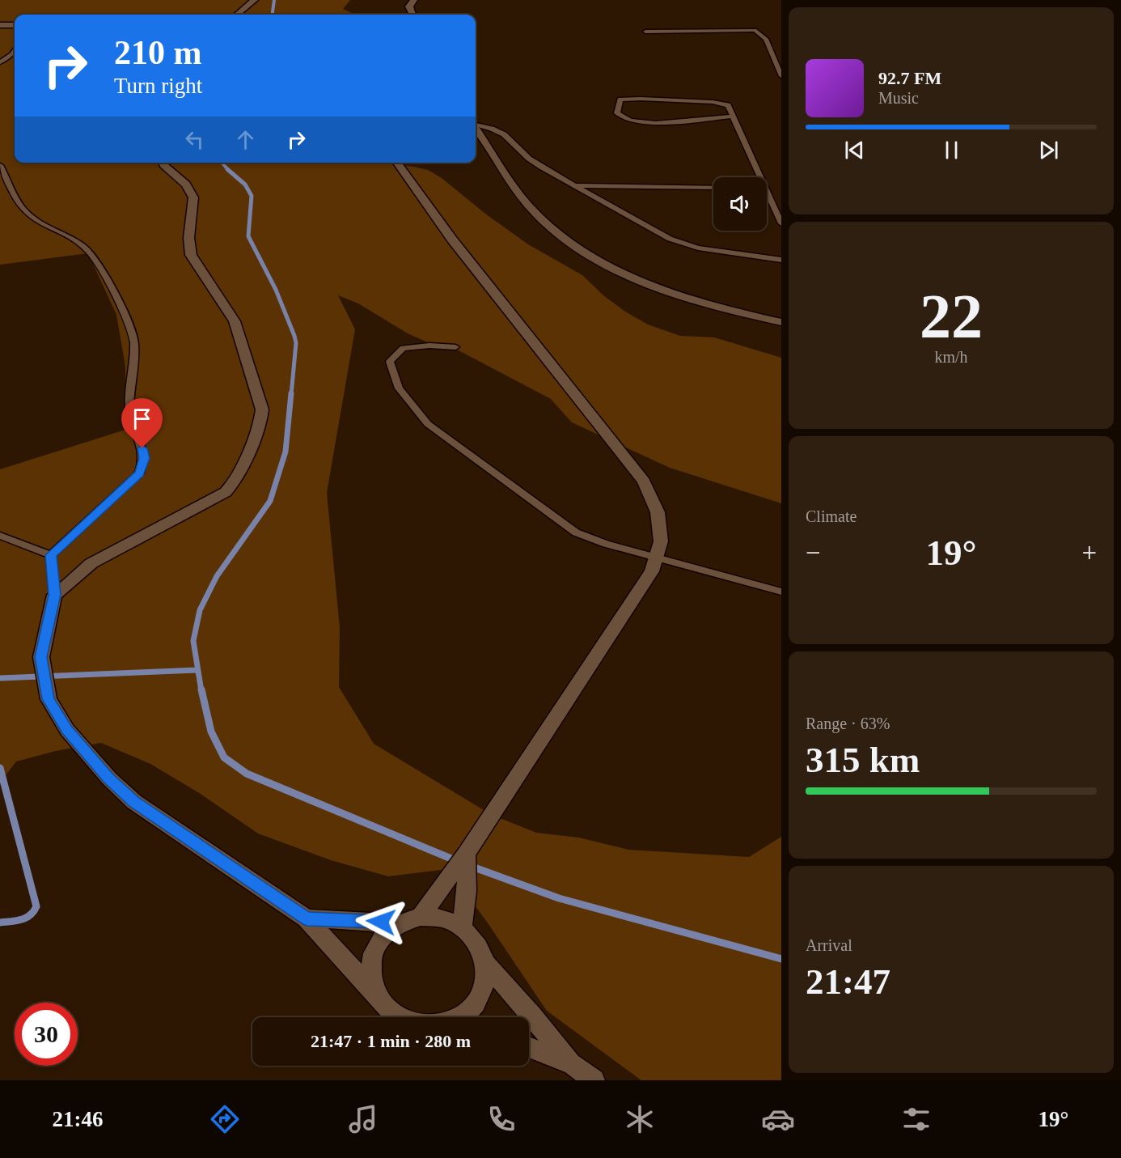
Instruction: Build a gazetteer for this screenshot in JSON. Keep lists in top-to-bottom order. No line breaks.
{"page":{"turn":["210 m","Turn right"],"song":["92.7 FM","Music"],"tile":[["22","km/h"],"Climate",["Range · 63%","315 km"],["Arrival","21:47"]],"heat":["−","19°","+"],"limit":"30","trip":"21:47 · 1 min · 280 m","tabs":["21:46","19°"]}}
